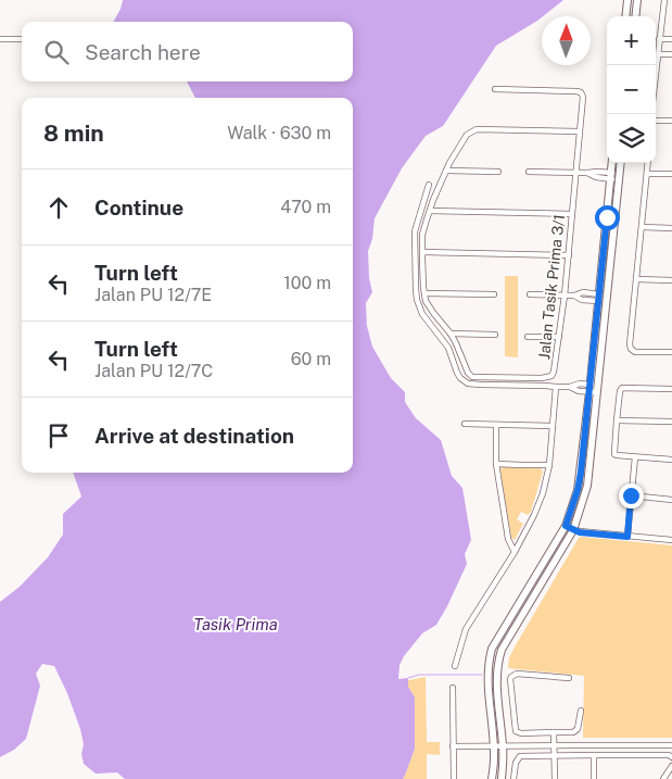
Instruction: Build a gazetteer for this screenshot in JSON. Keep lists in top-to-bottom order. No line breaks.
{"streets":{"street":["Jalan Tasik Prima 3/1"]},"water":["Tasik Prima"],"north":"top","page":{"map_buttons":["+","−"],"search":"Search here","heading":["8 min","Walk · 630 m"],"list":[["Continue","470 m"],["Turn left","Jalan PU 12/7E","100 m"],["Turn left","Jalan PU 12/7C","60 m"],"Arrive at destination"]}}
